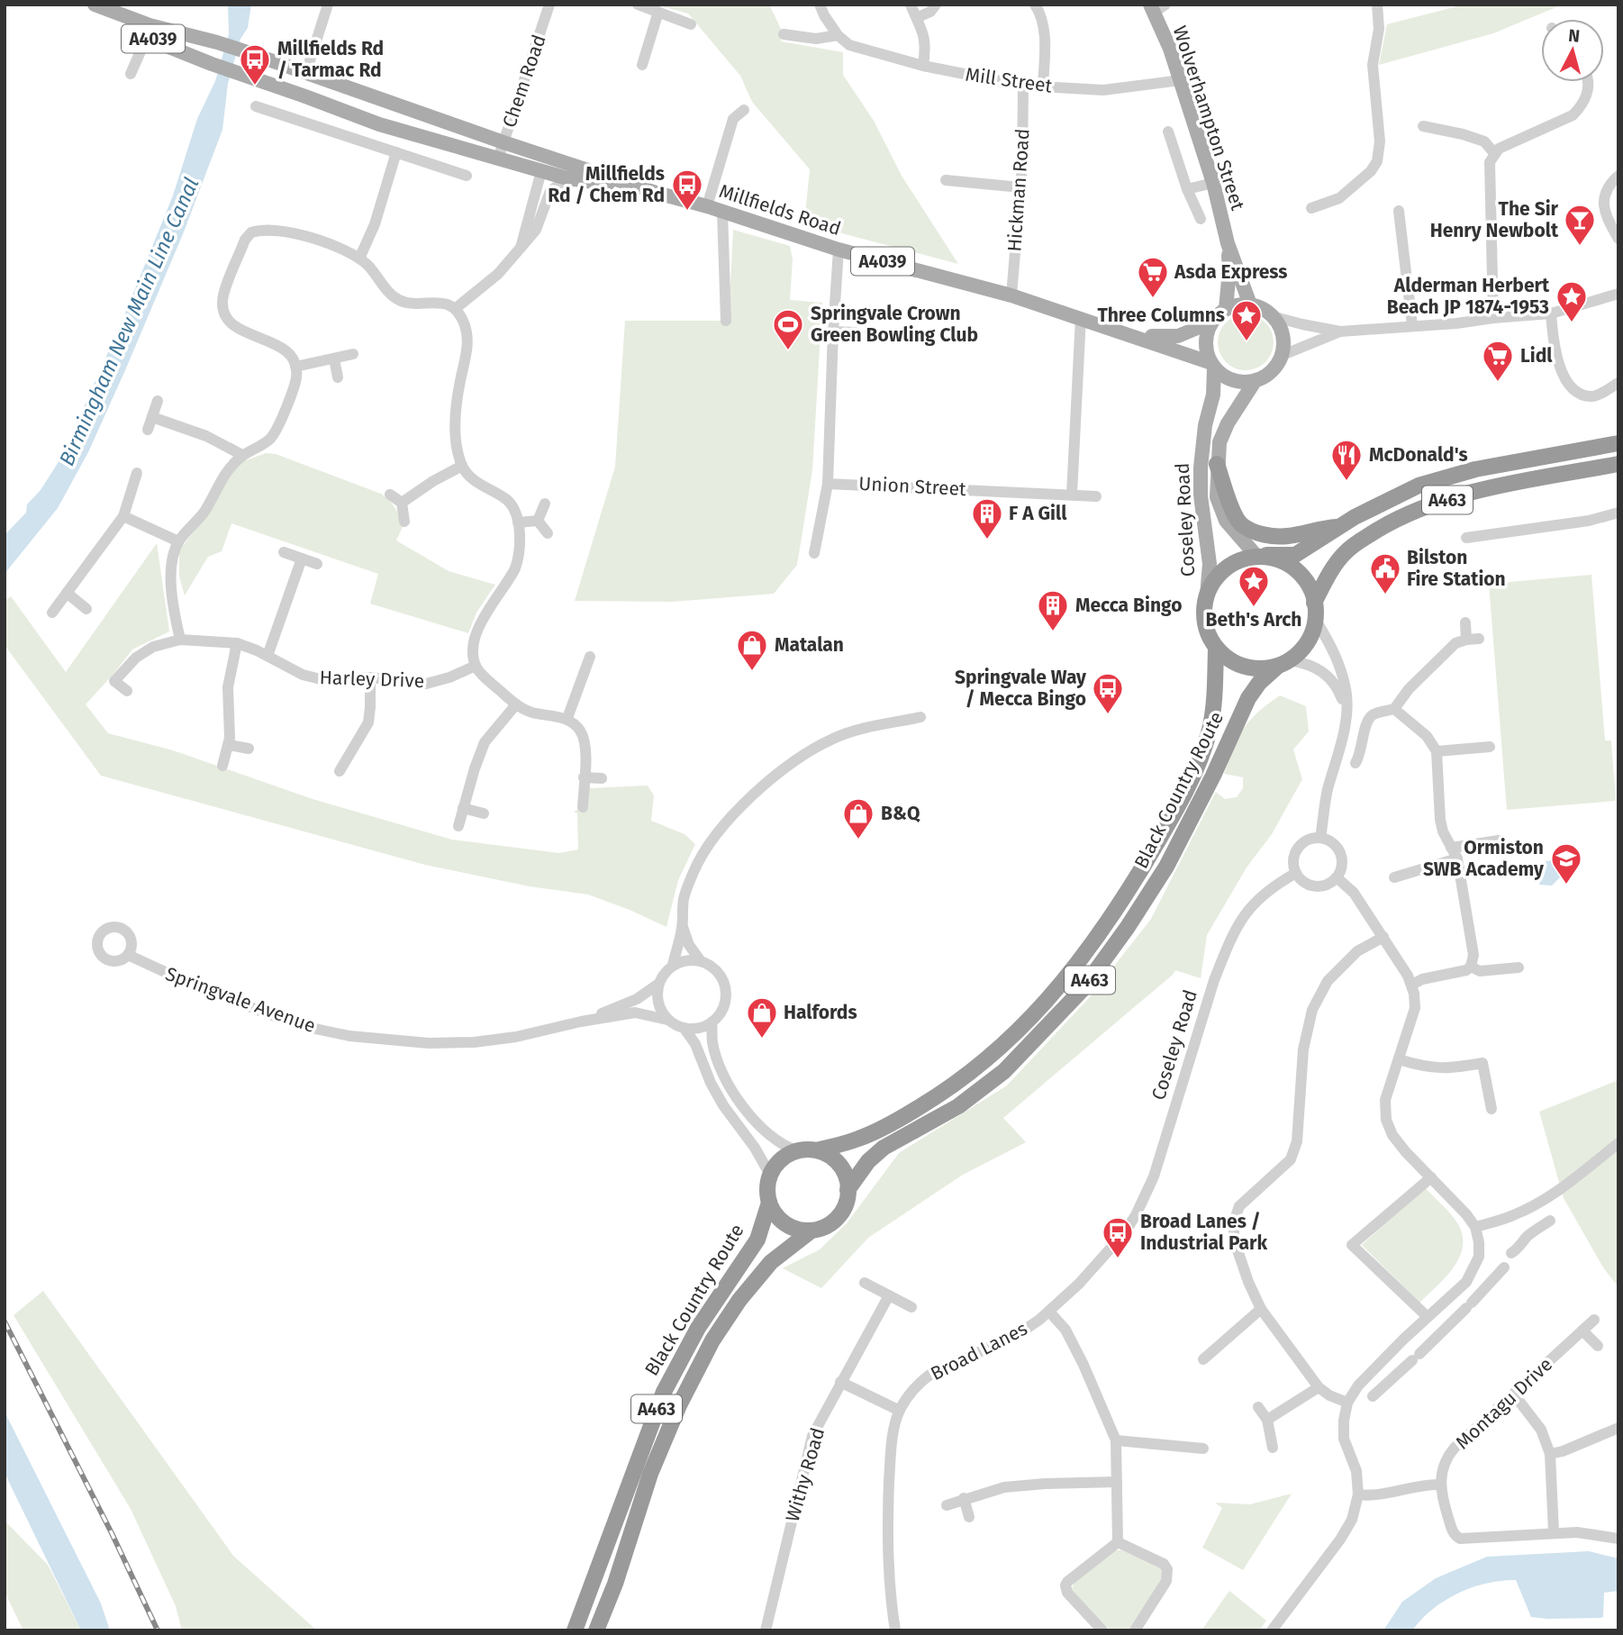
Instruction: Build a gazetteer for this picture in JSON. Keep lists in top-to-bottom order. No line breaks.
{"streets":{"highway":["A463","Black Country Route"],"main road":["A4039","Wolverhampton Street","Millfields Road","Coseley Road"],"street":["Mill Street","Chem Road","Hickman Road","Union Street","Harley Drive","Springvale Avenue","Broad Lanes","Montagu Drive","Withy Road"]},"crossings":[["A4039","Millfields Road"],["A4039","Coseley Road"],["Mill Street","Wolverhampton Street"],["Mill Street","Hickman Road"],["Chem Road","Millfields Road"],["Hickman Road","Millfields Road"],["Millfields Road","Coseley Road"],["A463","Coseley Road"],["A463","Black Country Route"],["Coseley Road","Black Country Route"],["Coseley Road","Broad Lanes"]],"water":["Birmingham New Main Line Canal"],"places":{"bus stop":["Millfields Rd / Tarmac Rd","Millfields Rd / Chem Rd","Springvale Way / Mecca Bingo","Broad Lanes / Industrial Park"],"bar":["The Sir Henry Newbolt"],"supermarket":["Asda Express","Lidl"],"place":["Alderman Herbert Beach JP 1874-1953","Three Columns","Beth's Arch"],"sports":["Springvale Crown Green Bowling Club"],"restaurant":["McDonald's"],"building":["F A Gill","Mecca Bingo"],"public building":["Bilston Fire Station"],"shop":["Matalan","B&Q","Halfords"],"school or university":["Ormiston SWB Academy"]},"north":"top"}
